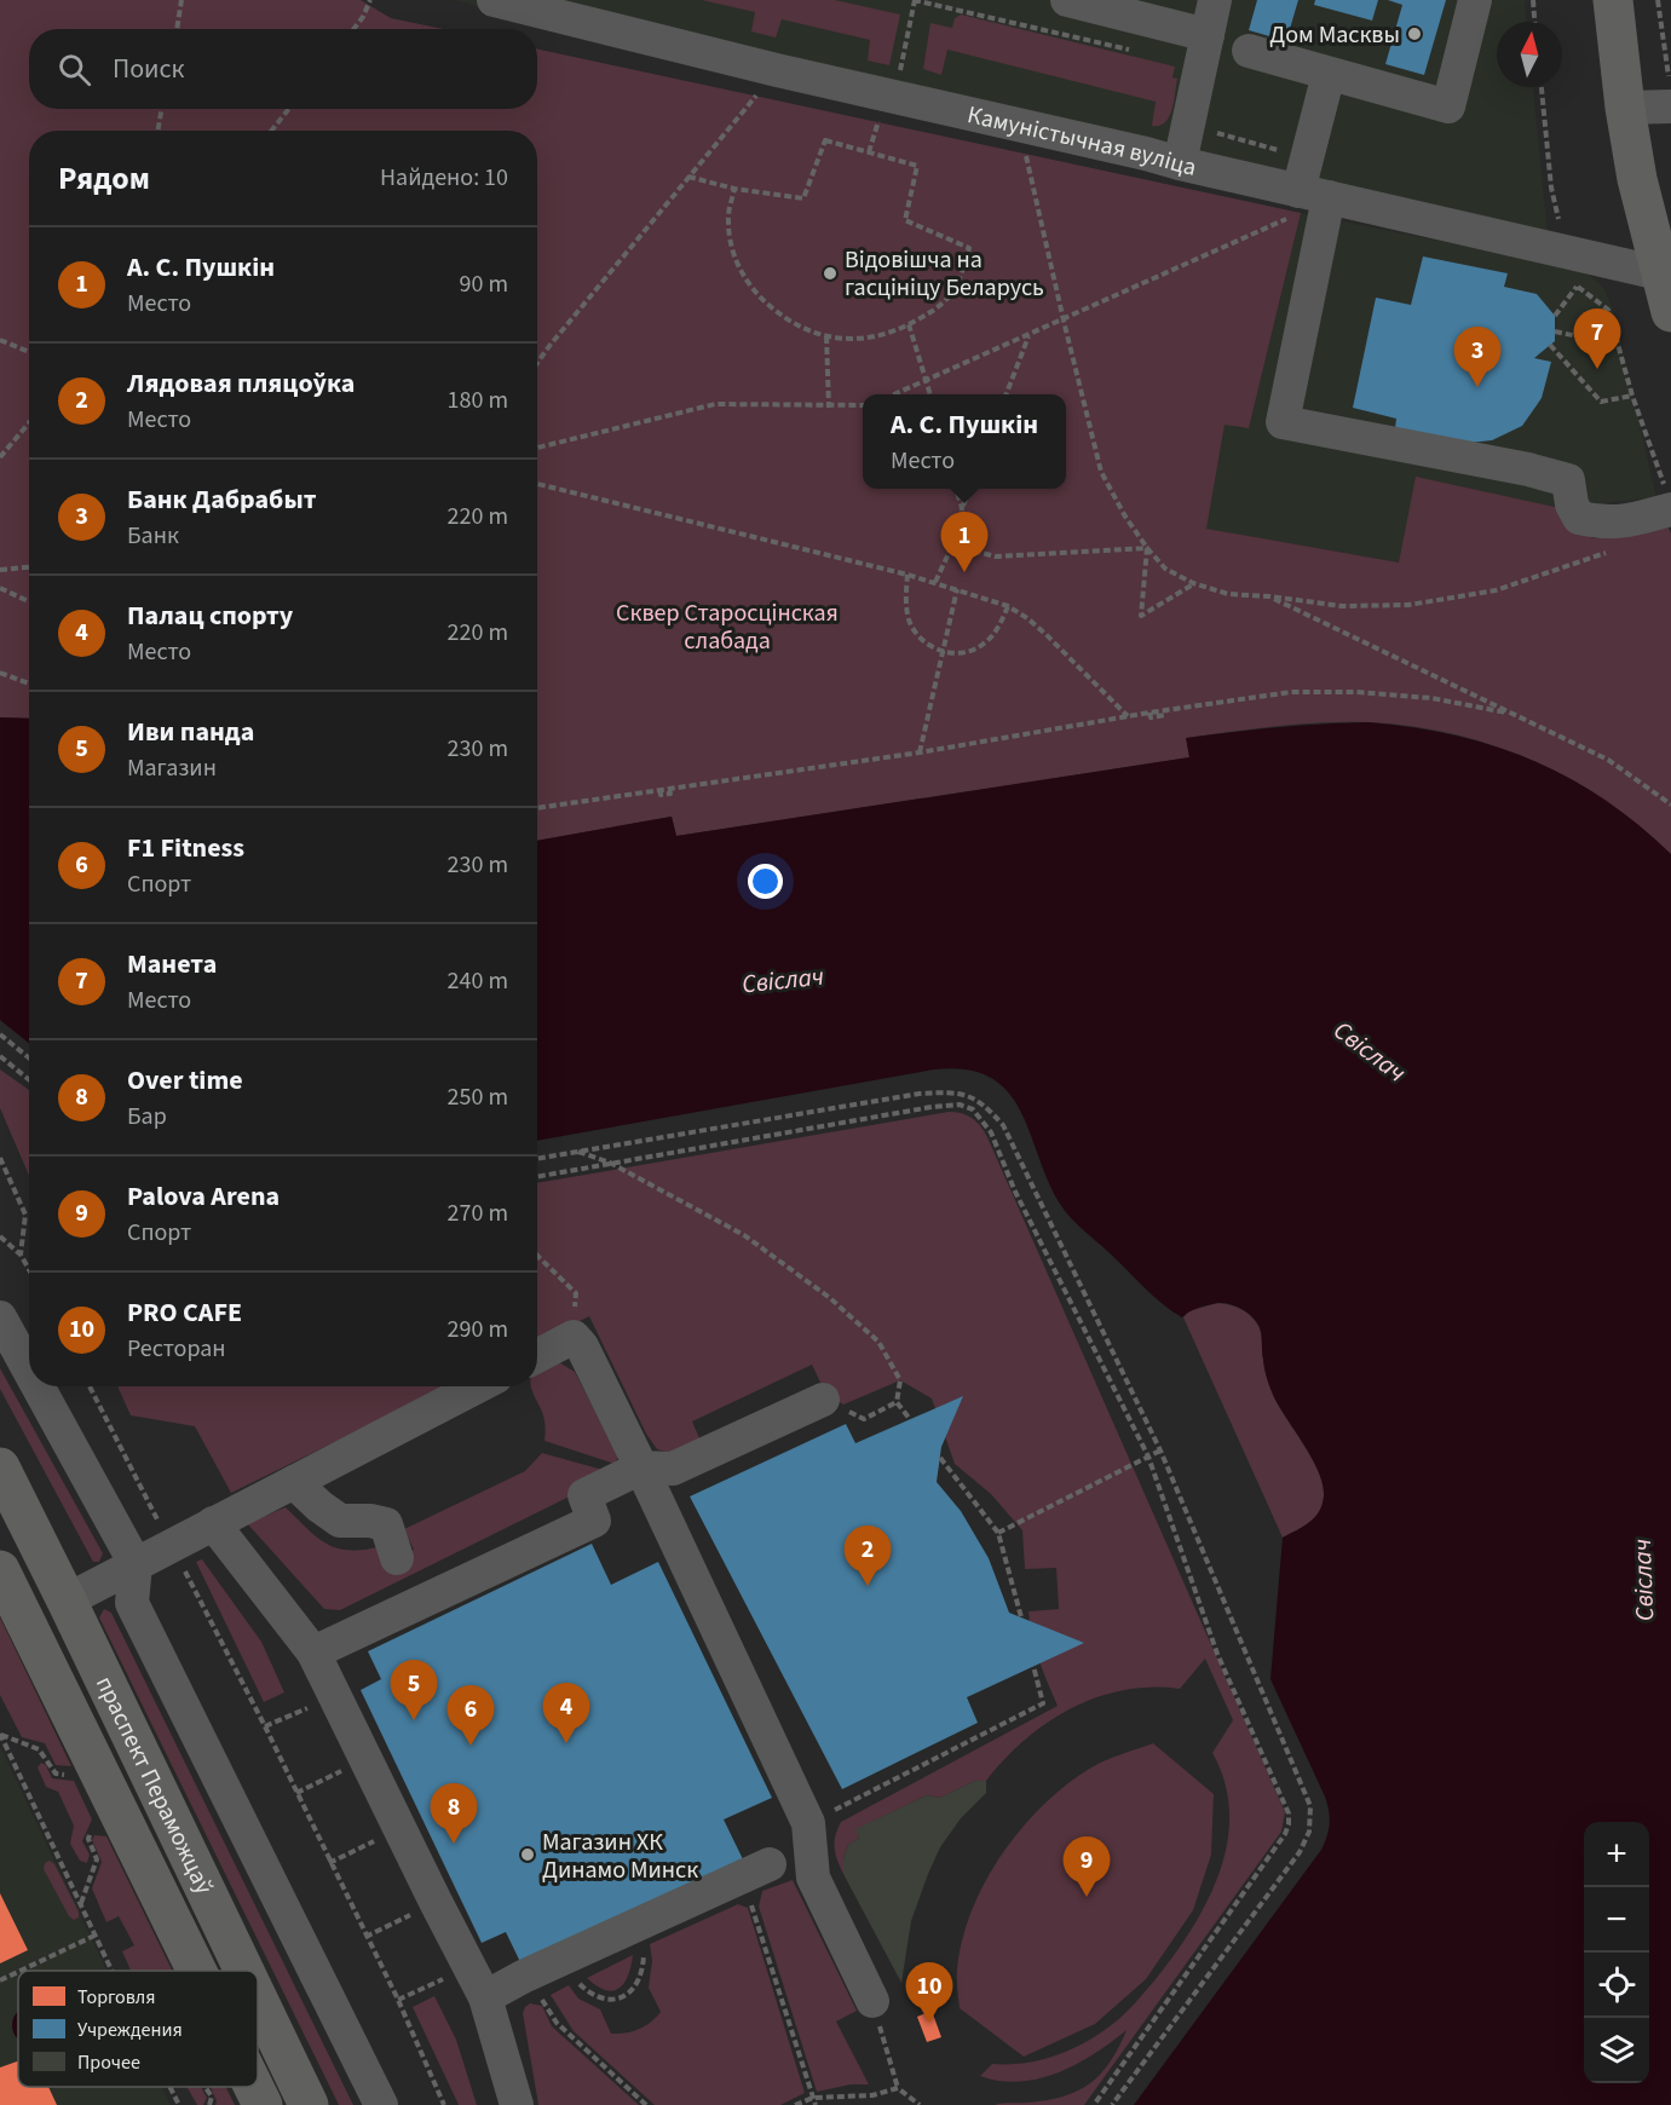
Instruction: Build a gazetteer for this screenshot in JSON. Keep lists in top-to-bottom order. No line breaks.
{"streets":{"main road":["праспект Пераможцаў"],"street":["Камуністычная вуліца"]},"water":["Свіслач"],"parks":["Сквер Старосцінская слабада"],"places":["Дом Масквы","Відовішча на гасцініцу Беларусь","Магазин ХК Динамо Минск"],"legend":["Торговля","Учреждения","Прочее"],"north":"top","page":{"search":"Поиск","heading":["Рядом","Найдено: 10"],"list":[{"mark":"1","name":"А. С. Пушкін","note":"Место","value":"90 m"},{"mark":"2","name":"Лядовая пляцоўка","note":"Место","value":"180 m"},{"mark":"3","name":"Банк Дабрабыт","note":"Банк","value":"220 m"},{"mark":"4","name":"Палац спорту","note":"Место","value":"220 m"},{"mark":"5","name":"Иви панда","note":"Магазин","value":"230 m"},{"mark":"6","name":"F1 Fitness","note":"Спорт","value":"230 m"},{"mark":"7","name":"Манета","note":"Место","value":"240 m"},{"mark":"8","name":"Over time","note":"Бар","value":"250 m"},{"mark":"9","name":"Palova Arena","note":"Спорт","value":"270 m"},{"mark":"10","name":"PRO CAFE","note":"Ресторан","value":"290 m"}],"pins":["7","3","1","2","5","4","6","8","9","10"],"popup":["А. С. Пушкін","Место"],"map_buttons":["+","−"]}}
